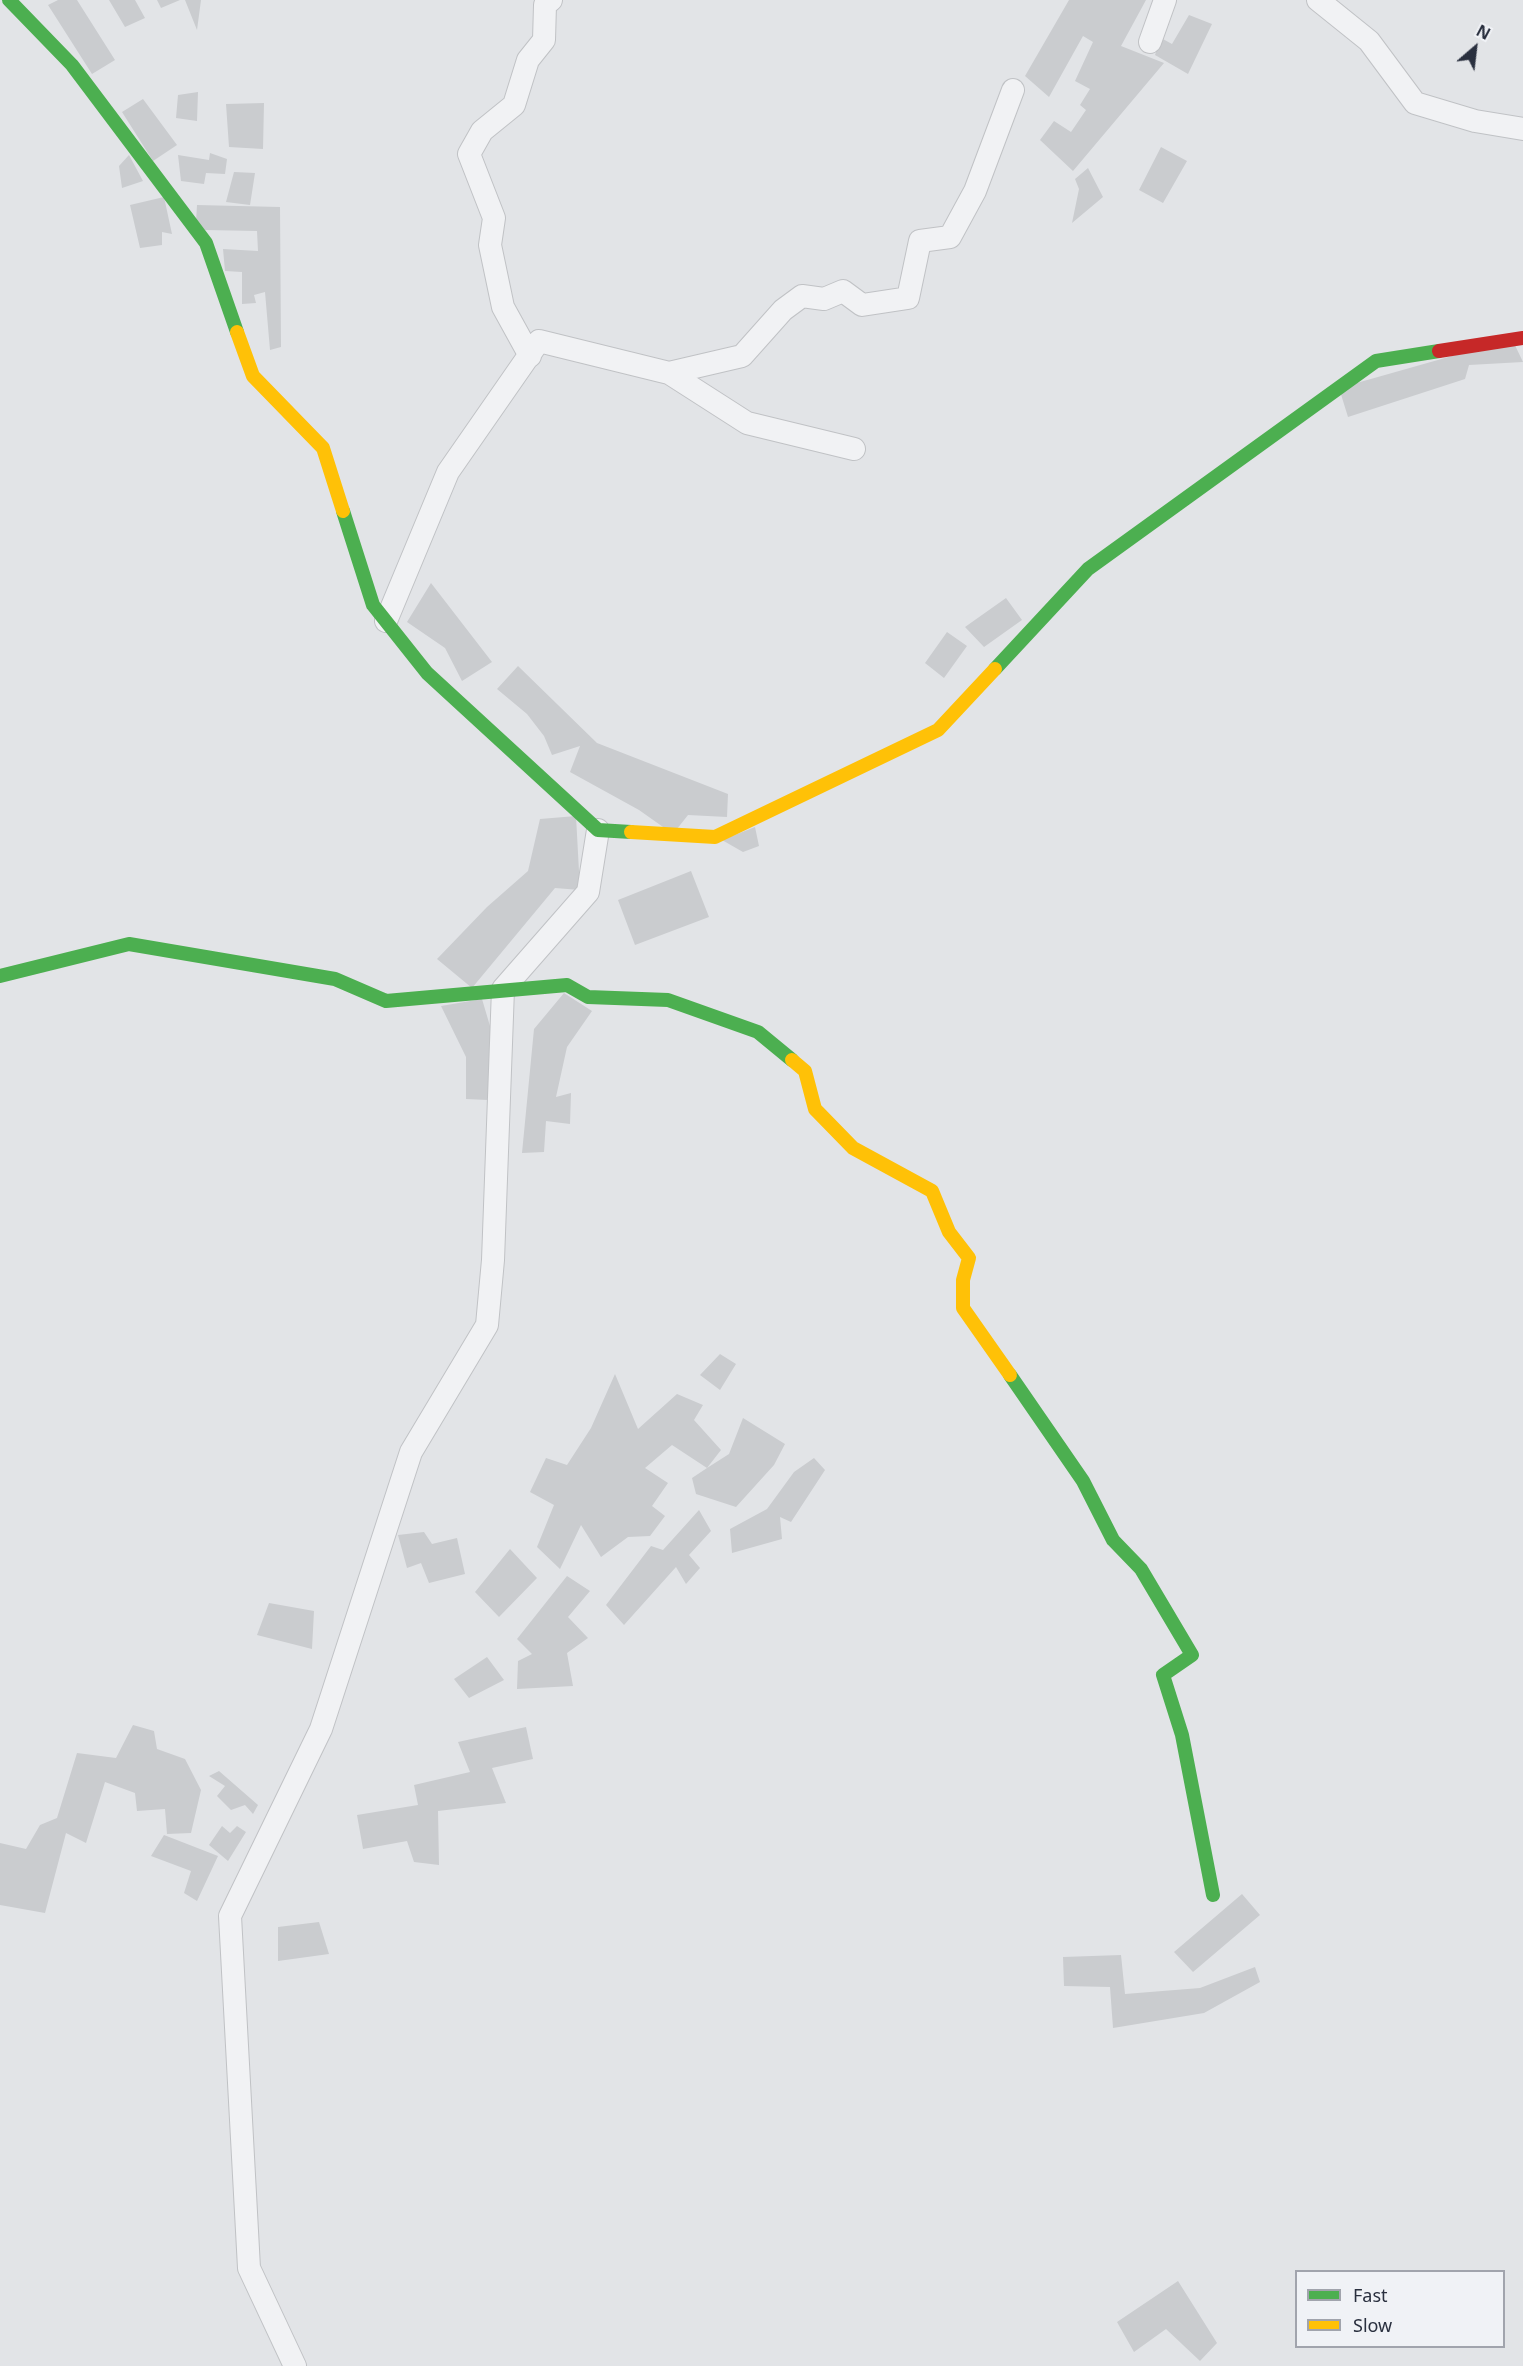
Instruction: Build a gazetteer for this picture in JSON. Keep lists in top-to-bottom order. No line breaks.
{"legend":["Fast","Slow"],"north":"top right"}
